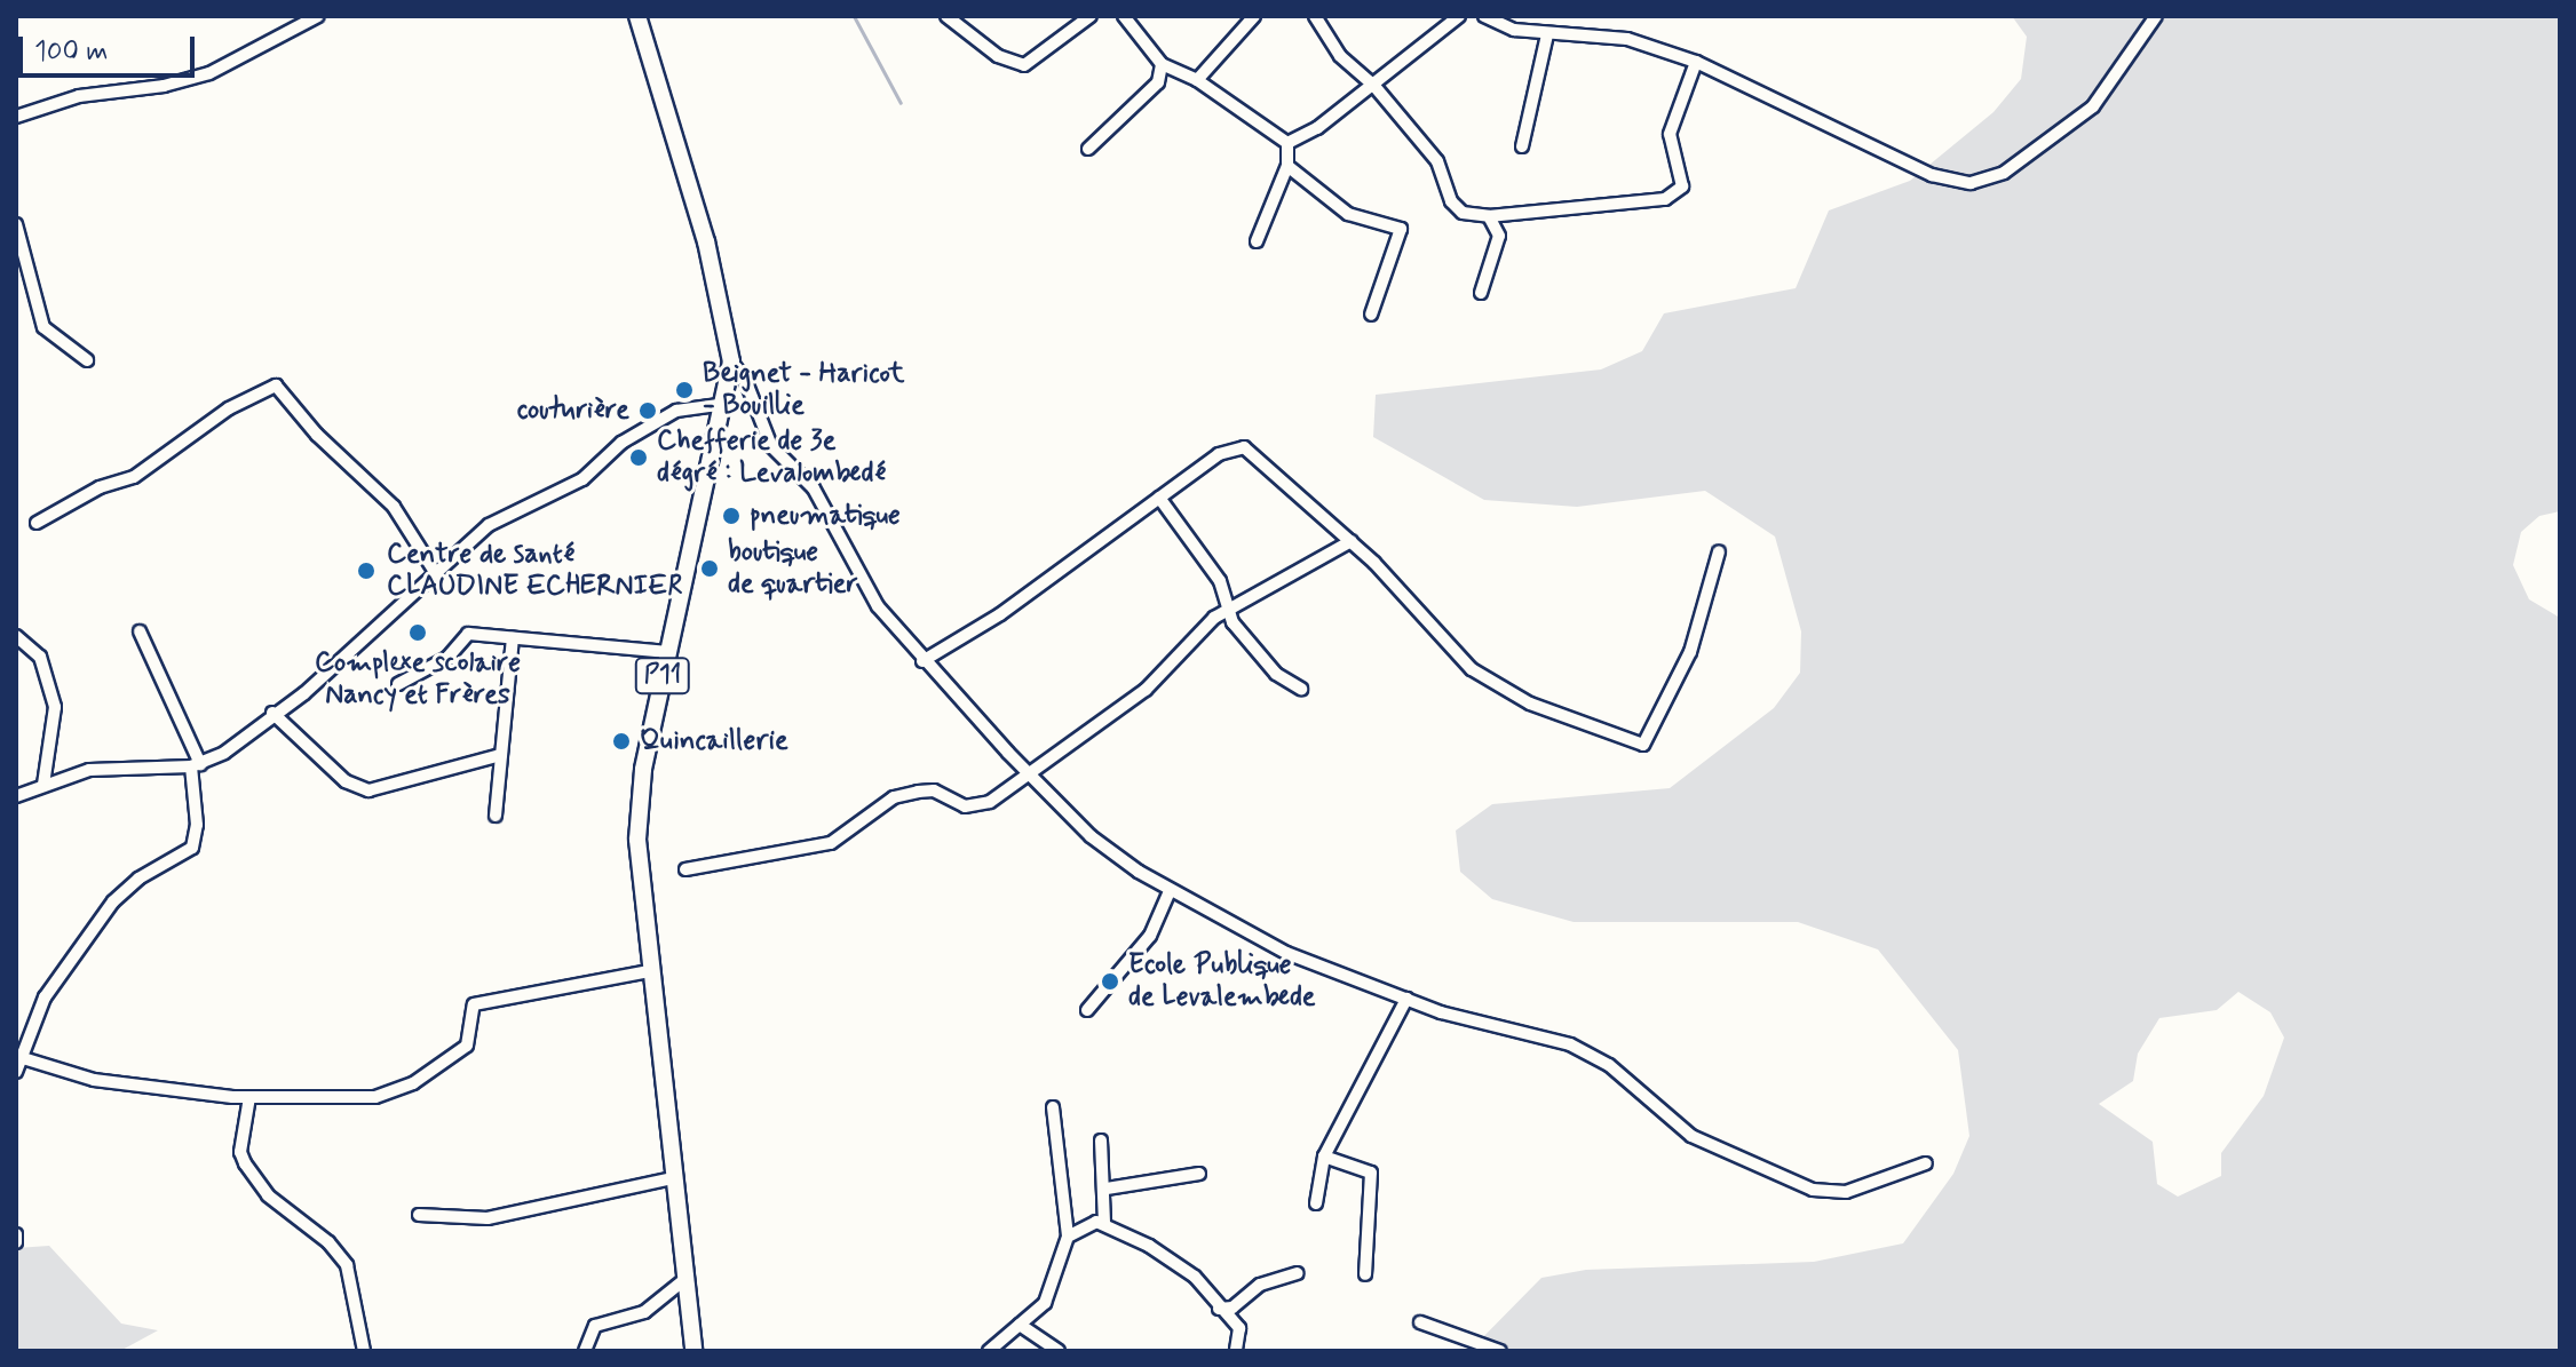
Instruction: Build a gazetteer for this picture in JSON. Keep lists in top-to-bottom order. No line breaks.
{"streets":{"main road":["P11"]},"places":["Beignet - Haricot - Bouillie","couturière","Chefferie de 3e dégré : Levalombedé","pneumatique","boutique de quartier","Centre de santé CLAUDINE ECHERNIER","Complexe scolaire Nancy et Frères","Quincaillerie","Ecole Publique de Levalembede"],"scale_bar":"100 m"}
